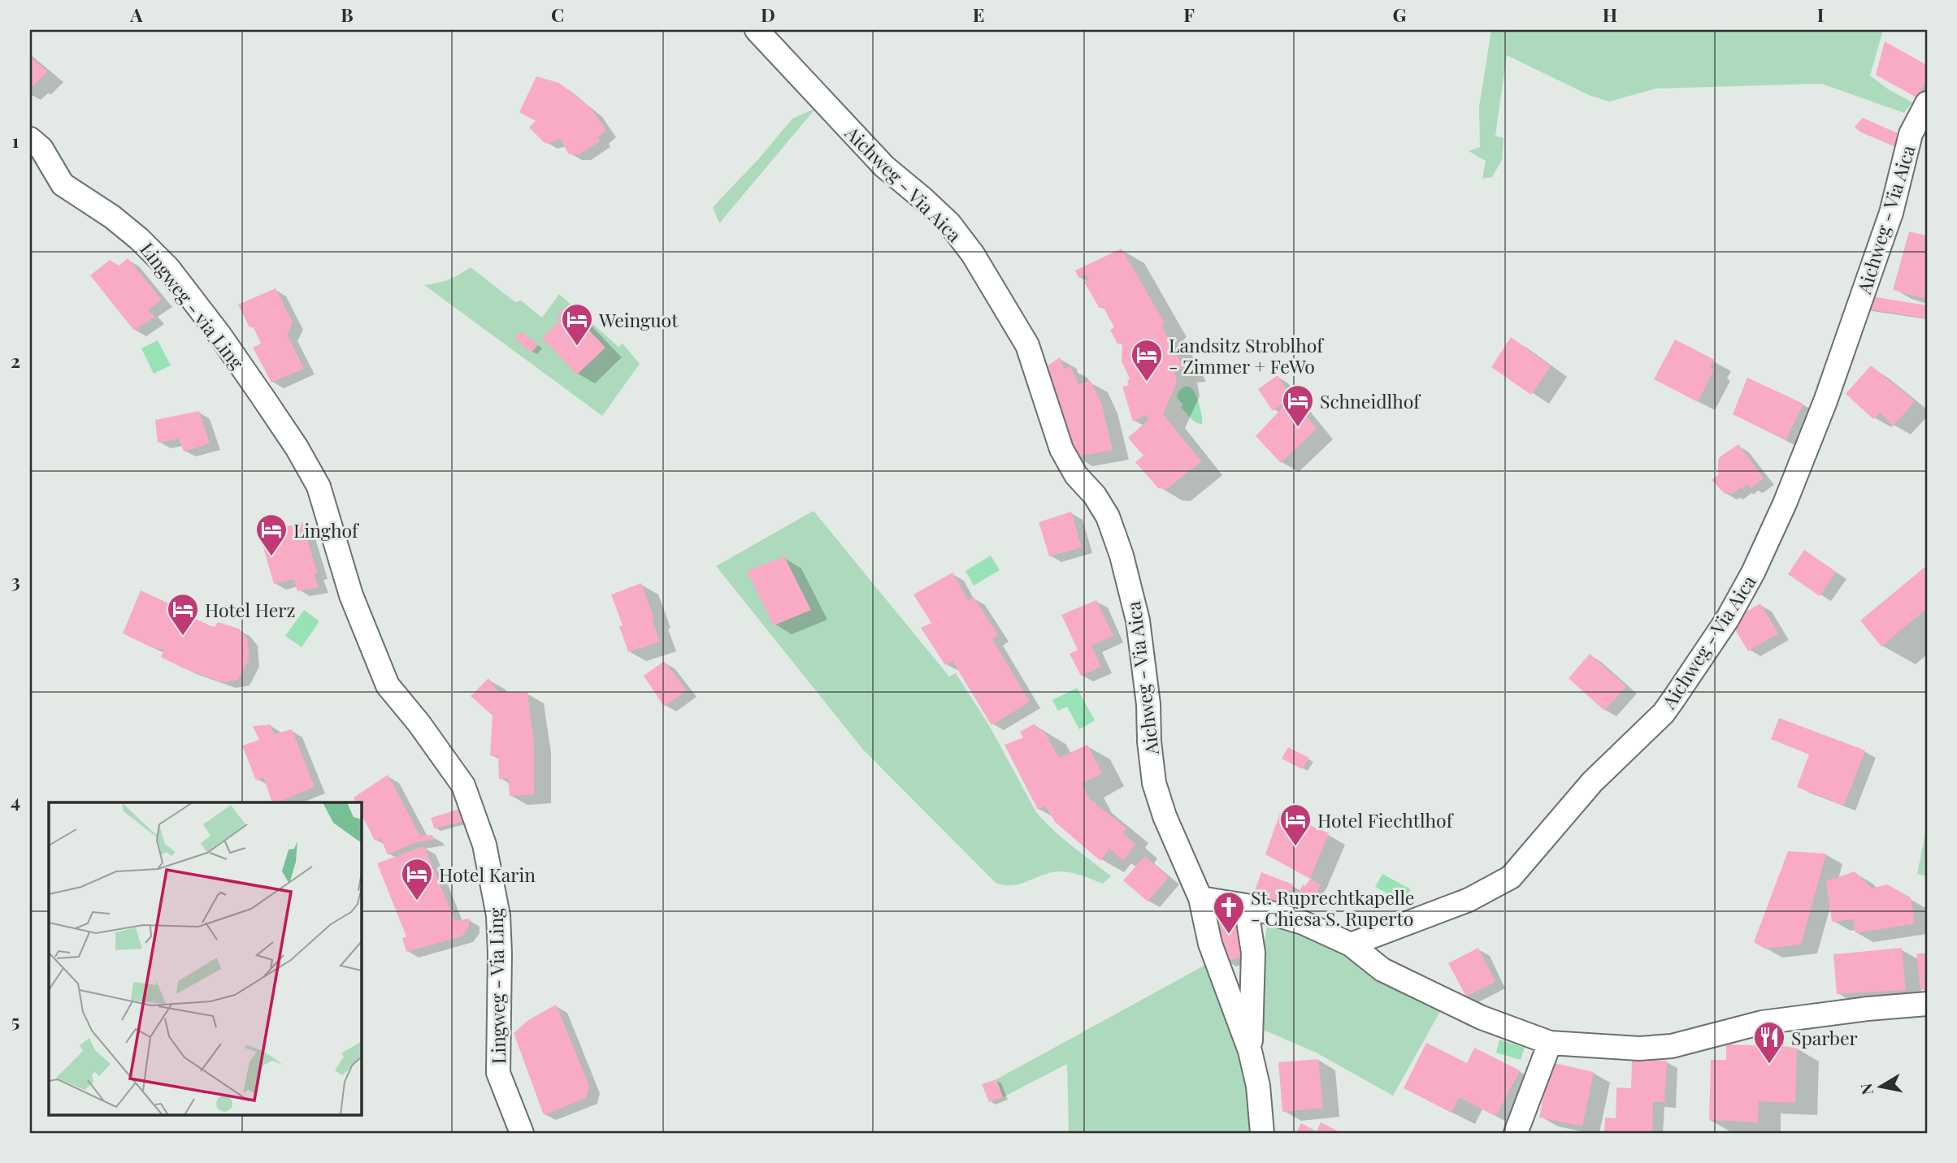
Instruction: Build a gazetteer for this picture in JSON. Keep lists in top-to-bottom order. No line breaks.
{"streets":{"street":["Aichweg - Via Aica","Lingweg - via Ling","Lingweg - Via Ling"]},"crossings":[["Lingweg - via Ling","Lingweg - Via Ling"]],"places":{"hotel":["Weinguot","Landsitz Stroblhof - Zimmer + FeWo","Schneidlhof","Linghof","Hotel Herz","Hotel Fiechtlhof","Hotel Karin"],"church":["St. Ruprechtkapelle - Chiesa S. Ruperto"],"restaurant":["Sparber"]},"north":"left","grid":{"columns":["A","B","C","D","E","F","G","H","I"],"rows":["1","2","3","4","5"]}}
